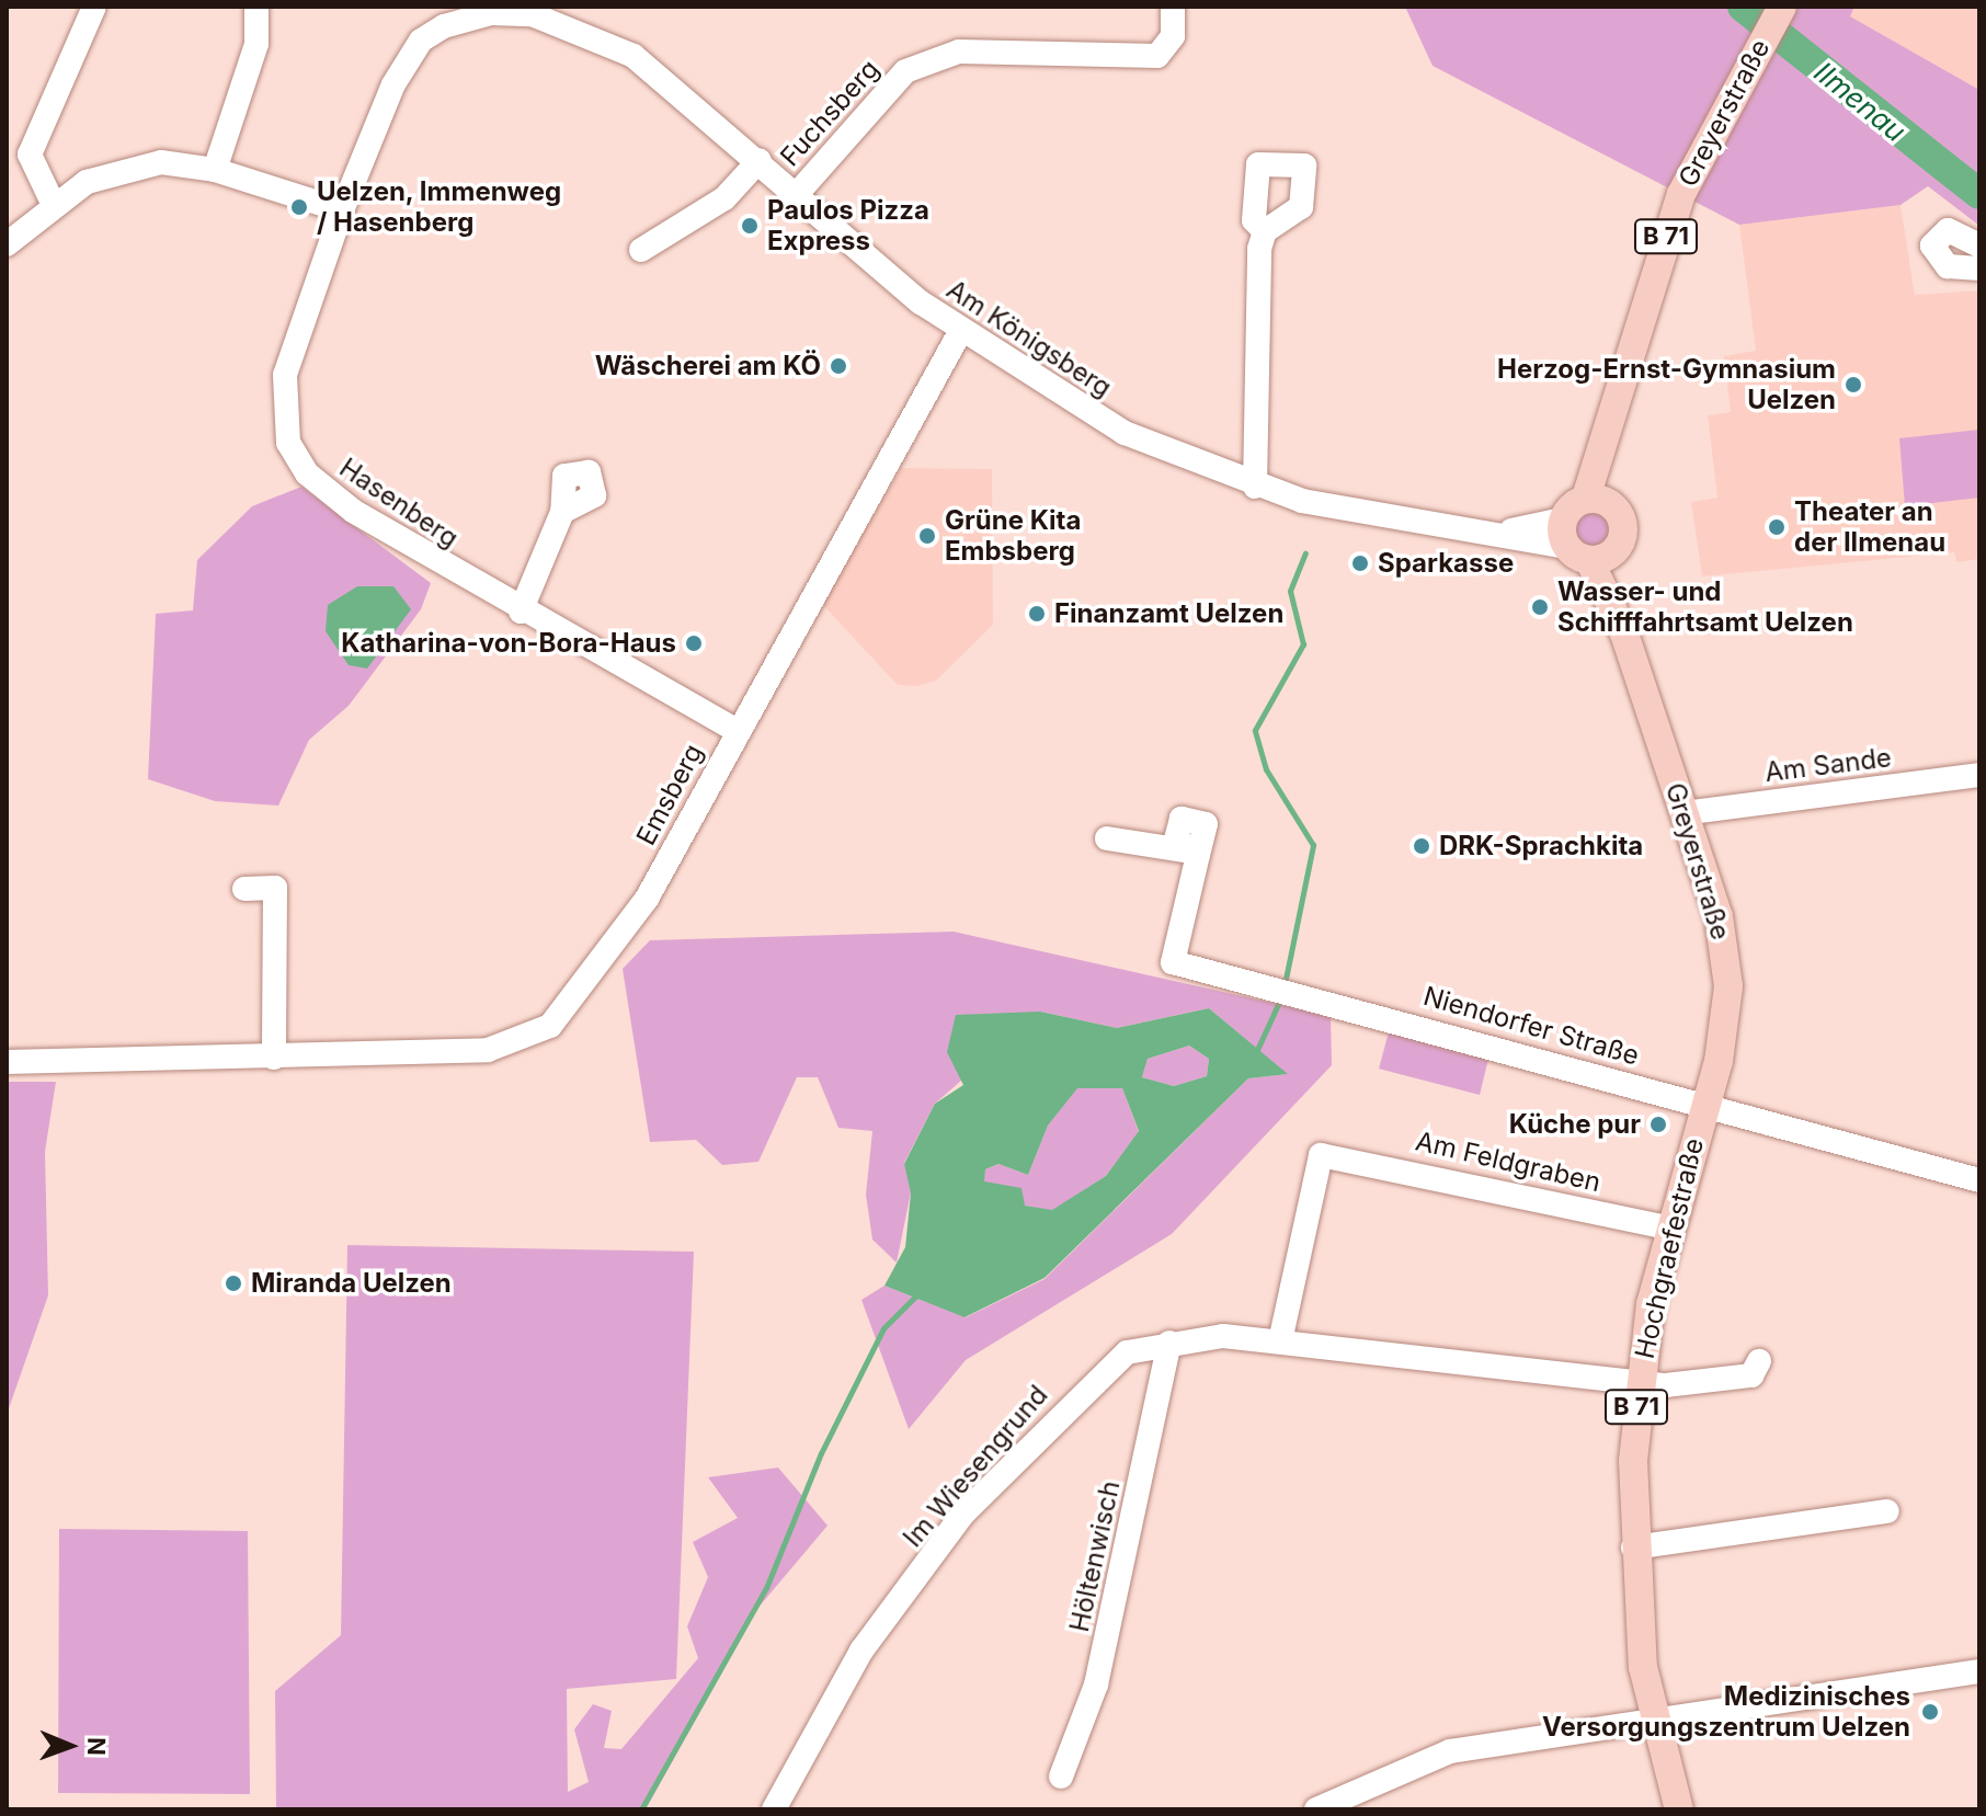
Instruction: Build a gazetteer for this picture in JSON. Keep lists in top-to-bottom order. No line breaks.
{"streets":{"main road":["Greyerstraße","B 71","Hochgraefestraße"],"street":["Fuchsberg","Am Königsberg","Hasenberg","Am Sande","Emsberg","Niendorfer Straße","Am Feldgraben","Im Wiesengrund","Höltenwisch"]},"crossings":[["Fuchsberg","Am Königsberg"],["Greyerstraße","Am Königsberg"],["Greyerstraße","Am Sande"],["Greyerstraße","Niendorfer Straße"],["Greyerstraße","Hochgraefestraße"],["Am Königsberg","Hasenberg"],["Am Königsberg","Emsberg"],["Hasenberg","Emsberg"],["Niendorfer Straße","Hochgraefestraße"],["Am Feldgraben","Hochgraefestraße"],["Am Feldgraben","Im Wiesengrund"],["Hochgraefestraße","Im Wiesengrund"],["Im Wiesengrund","Höltenwisch"]],"water":["Ilmenau"],"places":["Uelzen, Immenweg / Hasenberg","Paulos Pizza Express","Wäscherei am KÖ","Herzog-Ernst-Gymnasium Uelzen","Theater an der Ilmenau","Grüne Kita Embsberg","Sparkasse","Wasser- und Schifffahrtsamt Uelzen","Finanzamt Uelzen","Katharina-von-Bora-Haus","DRK-Sprachkita","Küche pur","Miranda Uelzen","Medizinisches Versorgungszentrum Uelzen"],"north":"right"}
